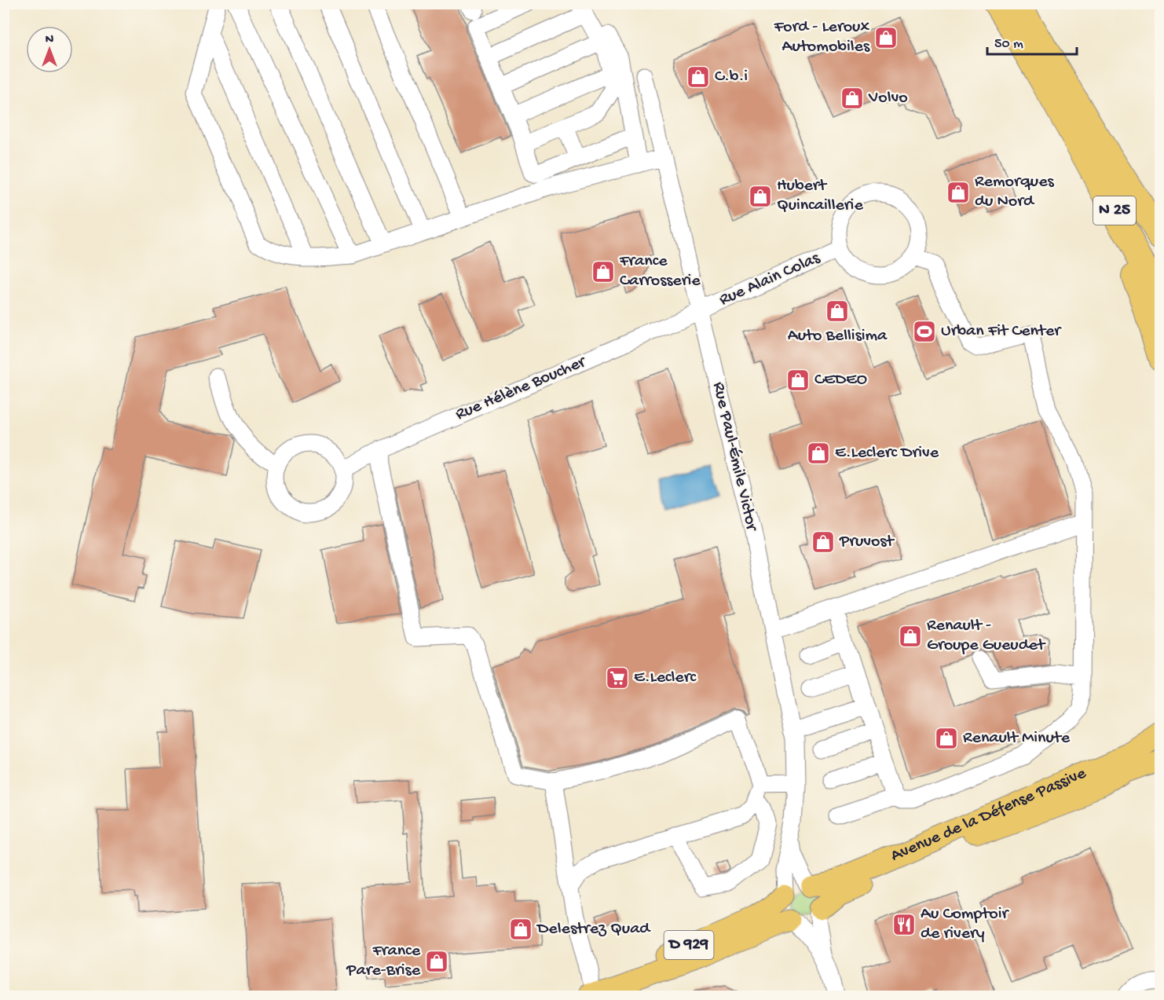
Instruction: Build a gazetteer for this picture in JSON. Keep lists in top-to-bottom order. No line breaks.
{"streets":{"highway":["N 25"],"main road":["Avenue de la Défense Passive","D 929"],"street":["Rue Alain Colas","Rue Hélène Boucher","Rue Paul-Émile Victor"]},"crossings":[["Rue Alain Colas","Rue Hélène Boucher"],["Rue Alain Colas","Rue Paul-Émile Victor"],["Rue Hélène Boucher","Rue Paul-Émile Victor"],["Rue Paul-Émile Victor","Avenue de la Défense Passive"],["Rue Paul-Émile Victor","D 929"],["Avenue de la Défense Passive","D 929"]],"places":{"shop":["Ford - Leroux Automobiles","C.b.i","Volvo","Remorques du Nord","Hubert Quincaillerie","France Carrosserie","Auto Bellisima","CEDEO","E.Leclerc Drive","Pruvost","Renault - Groupe Gueudet","Renault Minute","Delestrez Quad","France Pare-Brise"],"sports":["Urban Fit Center"],"supermarket":["E.Leclerc"],"restaurant":["Au Comptoir de rivery"]},"scale_bar":"50 m","north":"top"}
